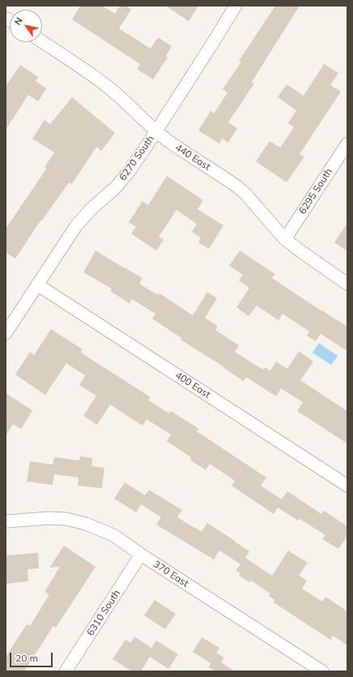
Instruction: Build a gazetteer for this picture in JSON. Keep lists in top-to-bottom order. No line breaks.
{"streets":{"street":["440 East","6270 South","6295 South","400 East","370 East","6310 South"]},"crossings":[["440 East","6270 South"],["440 East","6295 South"],["6270 South","400 East"],["370 East","6310 South"]],"scale_bar":"20 m","north":"top left"}
